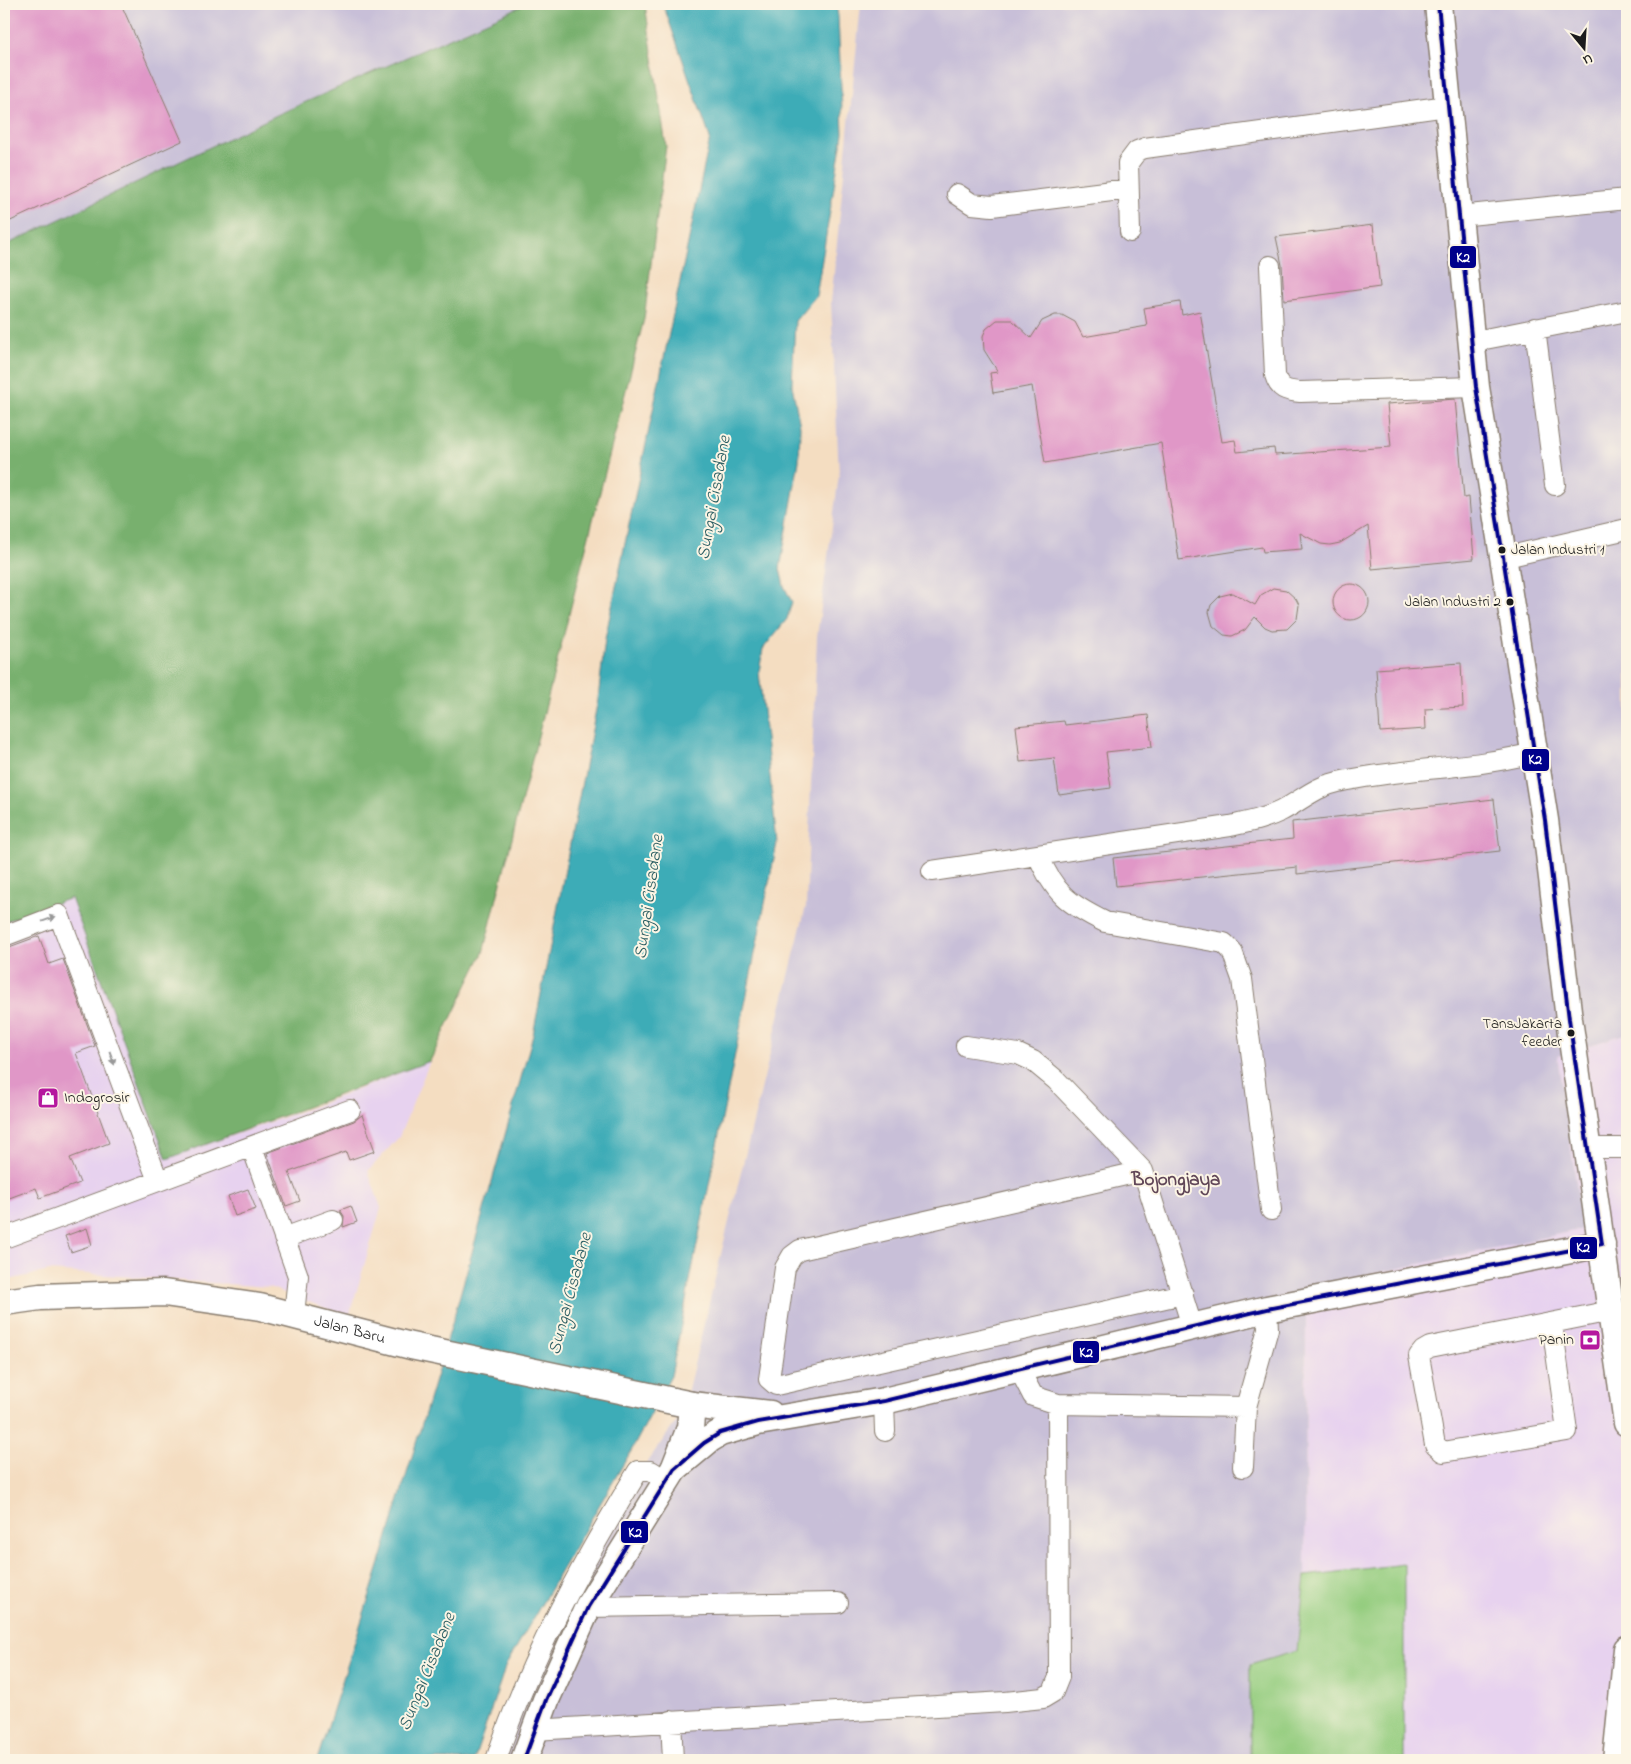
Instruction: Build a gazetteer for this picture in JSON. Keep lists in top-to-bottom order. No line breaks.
{"streets":{"main road":["Jalan Baru"]},"districts":["Bojongjaya"],"water":["Sungai Cisadane"],"places":{"other":["Jalan Industri 1","Jalan Industri 2","TansJakarta feeder"],"shop":["Indogrosir"],"bank":["Panin"]},"lines":["transit line K2"],"north":"bottom"}
